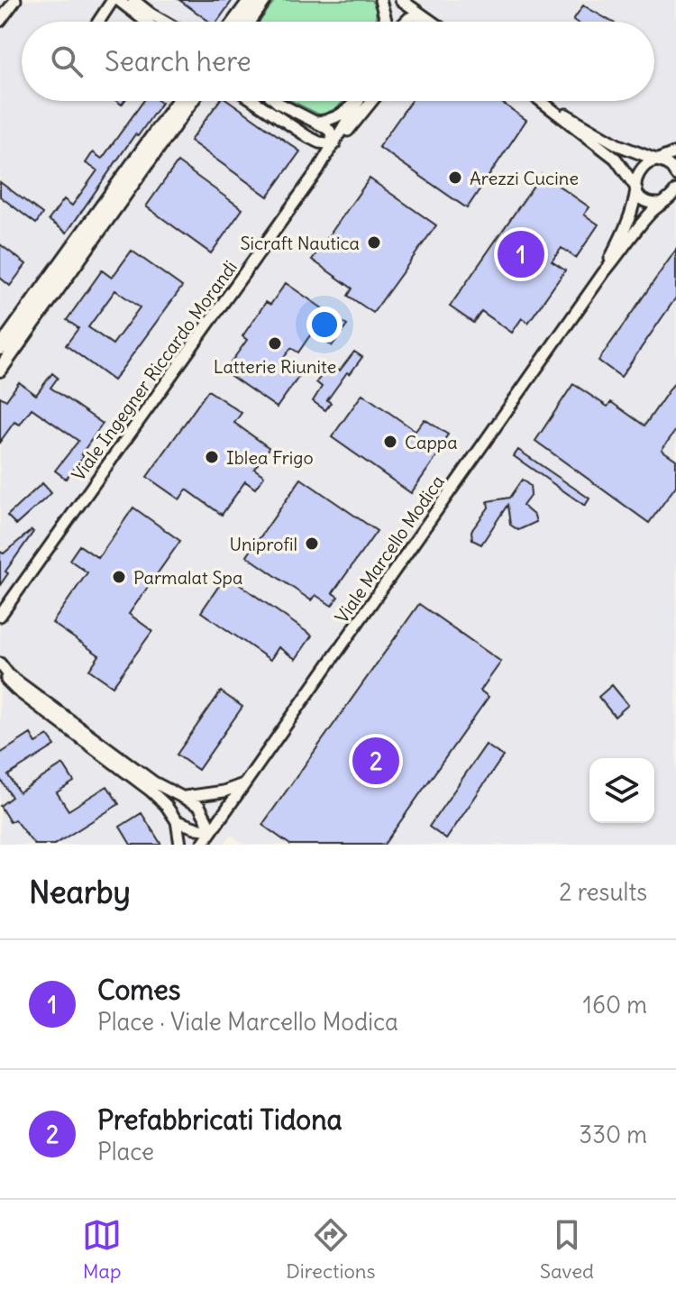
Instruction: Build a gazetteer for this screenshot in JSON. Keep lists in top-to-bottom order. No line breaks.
{"streets":{"street":["Viale Ingegner Riccardo Morandi","Viale Marcello Modica"]},"places":["Arezzi Cucine","Sicraft Nautica","Latterie Riunite","Cappa","Iblea Frigo","Uniprofil","Parmalat Spa"],"page":{"search":"Search here","pins":["1","2"],"heading":["Nearby","2 results"],"list":[{"mark":"1","name":"Comes","note":"Place · Viale Marcello Modica","value":"160 m"},{"mark":"2","name":"Prefabbricati Tidona","note":"Place","value":"330 m"}],"nav":["Map","Directions","Saved"]}}
